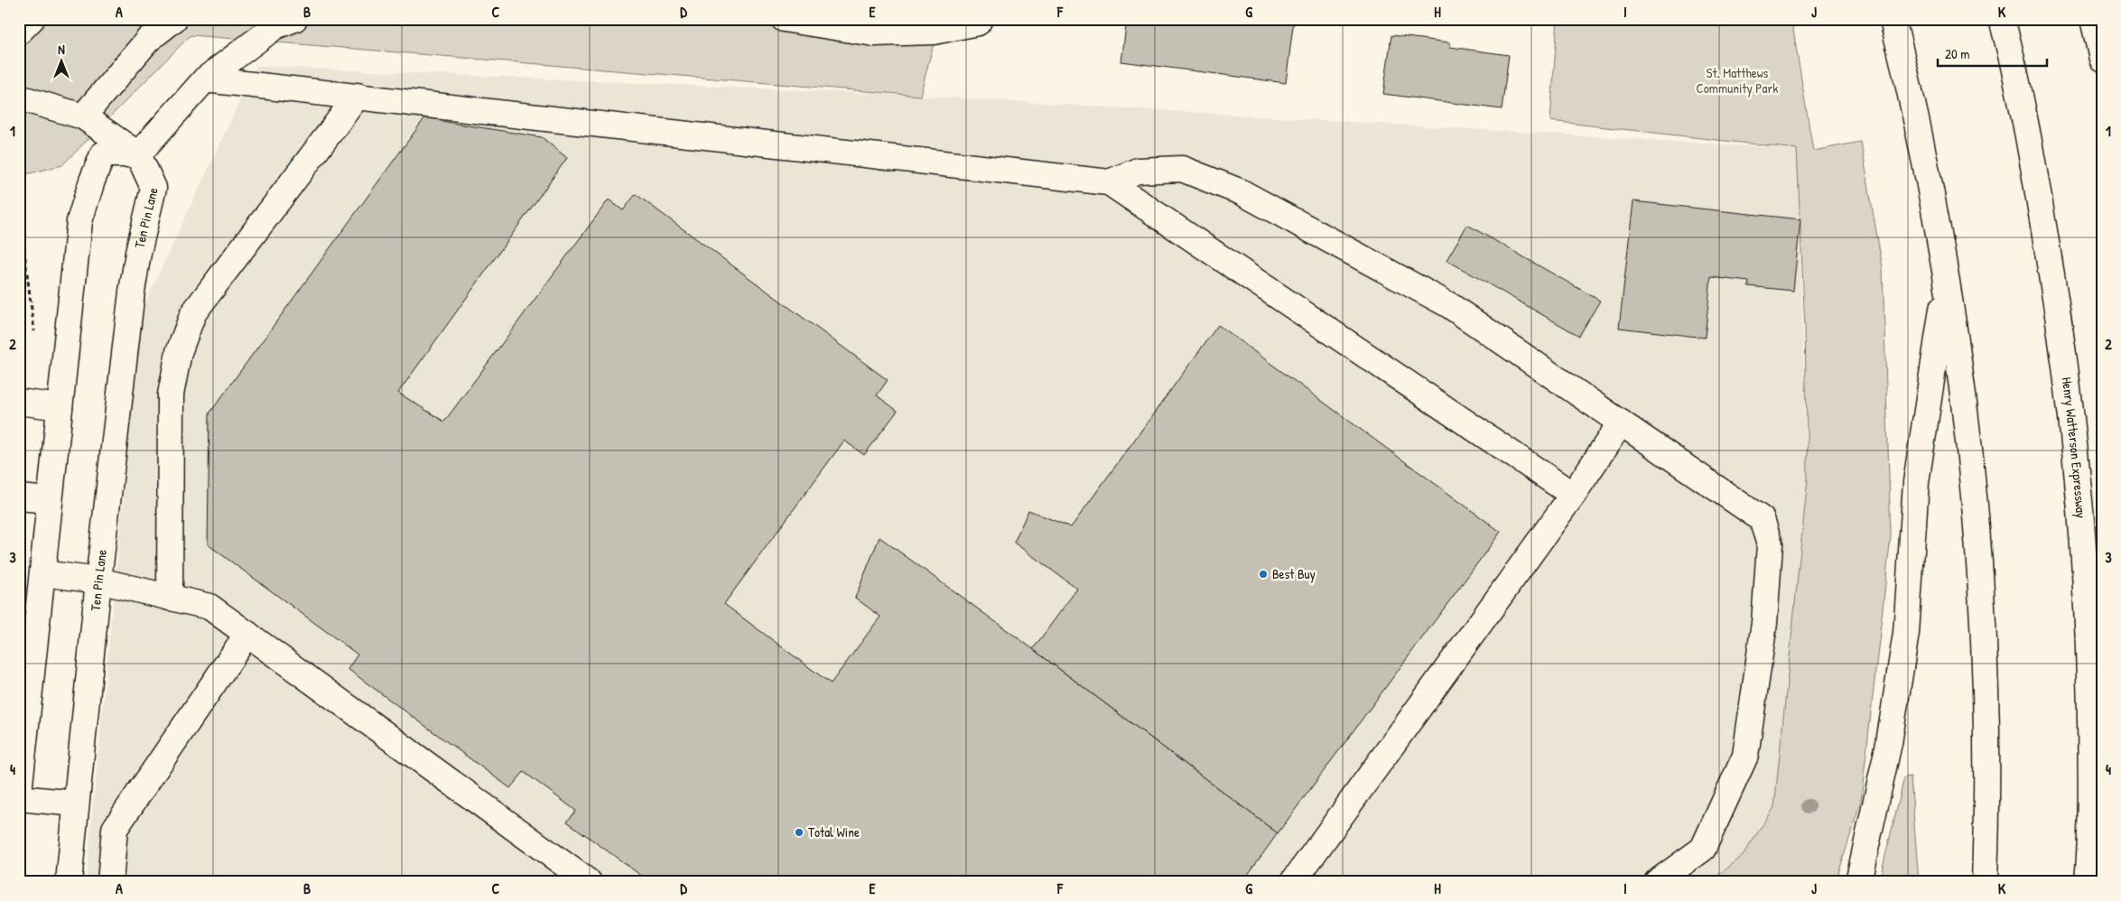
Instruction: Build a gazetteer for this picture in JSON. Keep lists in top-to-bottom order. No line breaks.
{"streets":{"main road":["Ten Pin Lane","Henry Watterson Expressway"]},"parks":["St. Matthews Community Park"],"places":["Best Buy","Total Wine"],"scale_bar":"20 m","north":"top","grid":{"columns":["A","B","C","D","E","F","G","H","I","J","K"],"rows":["1","2","3","4"]}}
